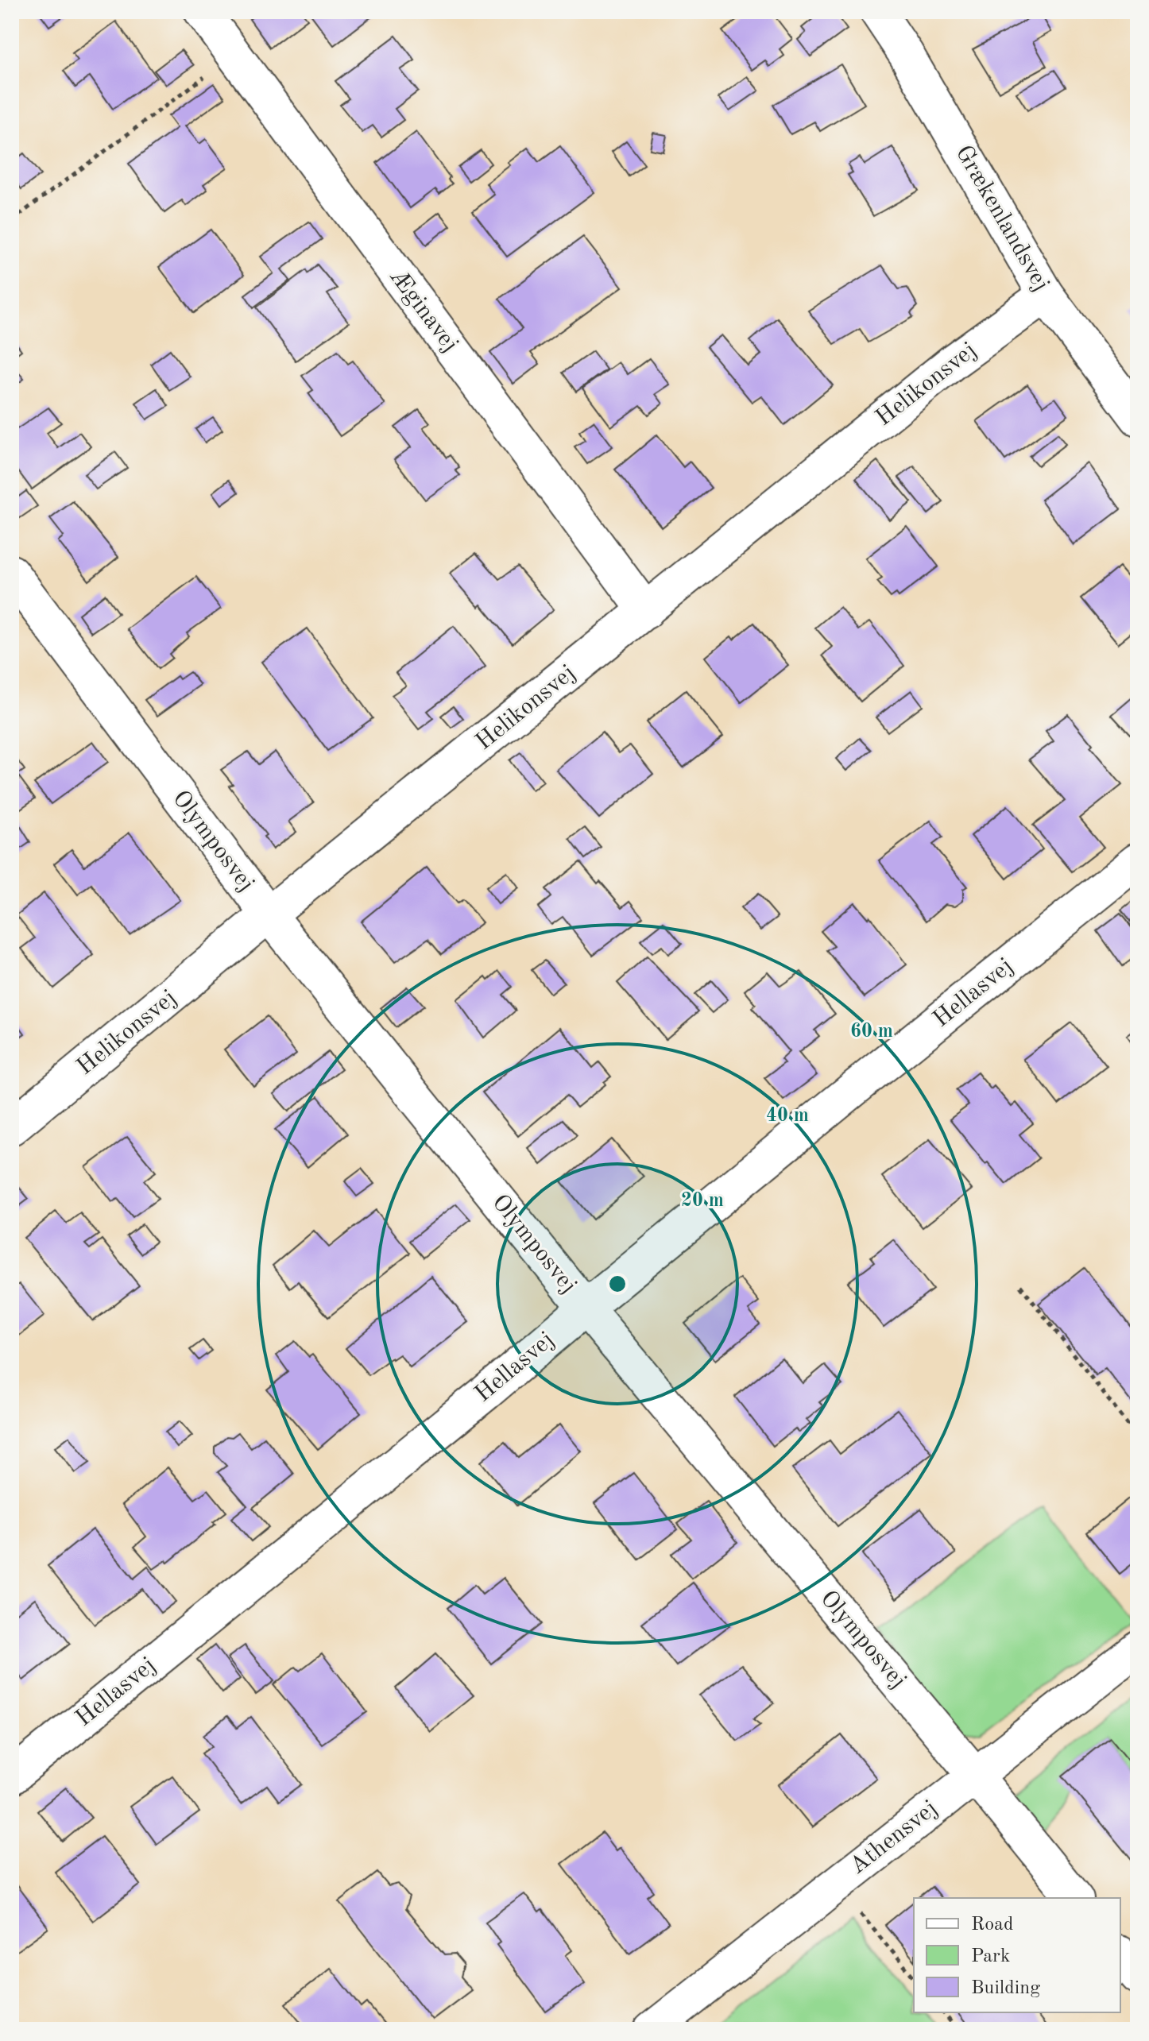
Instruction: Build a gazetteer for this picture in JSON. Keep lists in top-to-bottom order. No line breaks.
{"streets":{"street":["Grækenlandsvej","Æginavej","Helikonsvej","Olymposvej","Hellasvej","Athensvej"]},"crossings":[["Grækenlandsvej","Helikonsvej"],["Æginavej","Helikonsvej"],["Helikonsvej","Olymposvej"],["Olymposvej","Hellasvej"],["Olymposvej","Athensvej"]],"legend":["Road","Park","Building"],"rings":["60 m","40 m","20 m"]}
